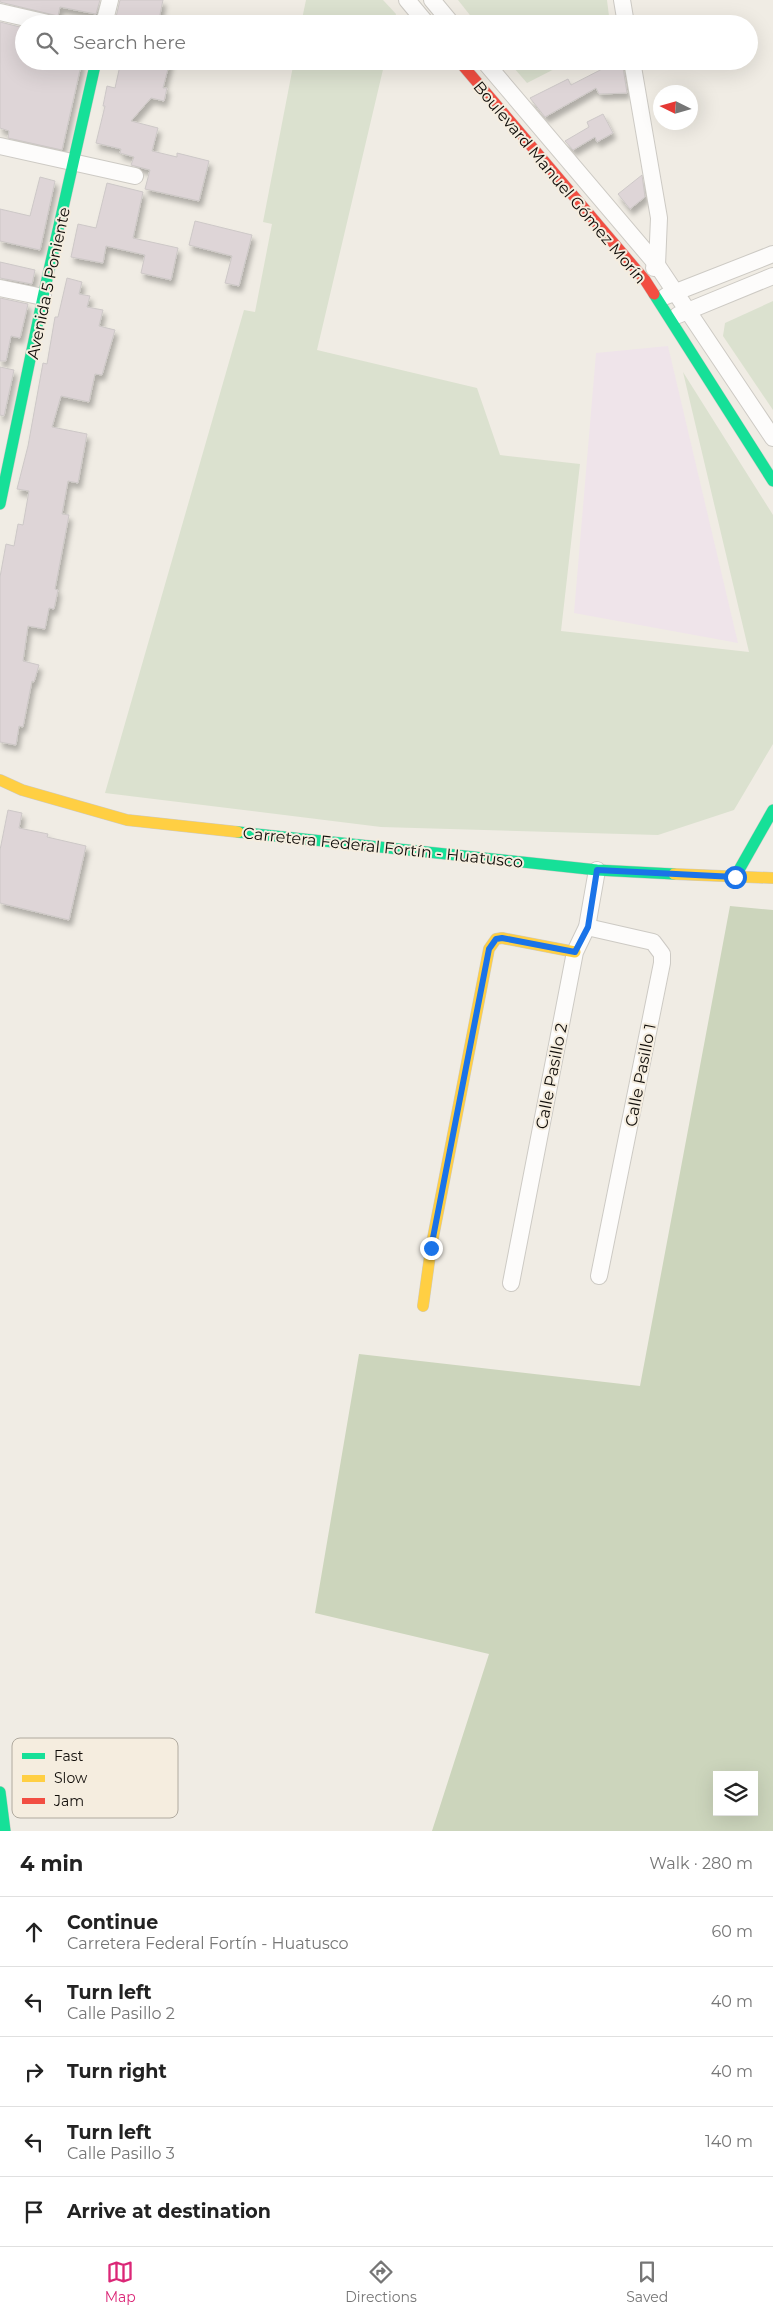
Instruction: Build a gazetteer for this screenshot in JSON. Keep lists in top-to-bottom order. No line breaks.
{"streets":{"street":["Boulevard Manuel Gómez Morín","Avenida 5 Poniente","Carretera Federal Fortín - Huatusco","Calle Pasillo 1","Calle Pasillo 2"]},"crossings":[["Carretera Federal Fortín - Huatusco","Calle Pasillo 2"],["Calle Pasillo 1","Calle Pasillo 2"]],"legend":["Fast","Slow","Jam"],"north":"left","page":{"search":"Search here","heading":["4 min","Walk · 280 m"],"list":[["Continue","Carretera Federal Fortín - Huatusco","60 m"],["Turn left","Calle Pasillo 2","40 m"],["Turn right","40 m"],["Turn left","Calle Pasillo 3","140 m"],"Arrive at destination"],"nav":["Map","Directions","Saved"]}}
